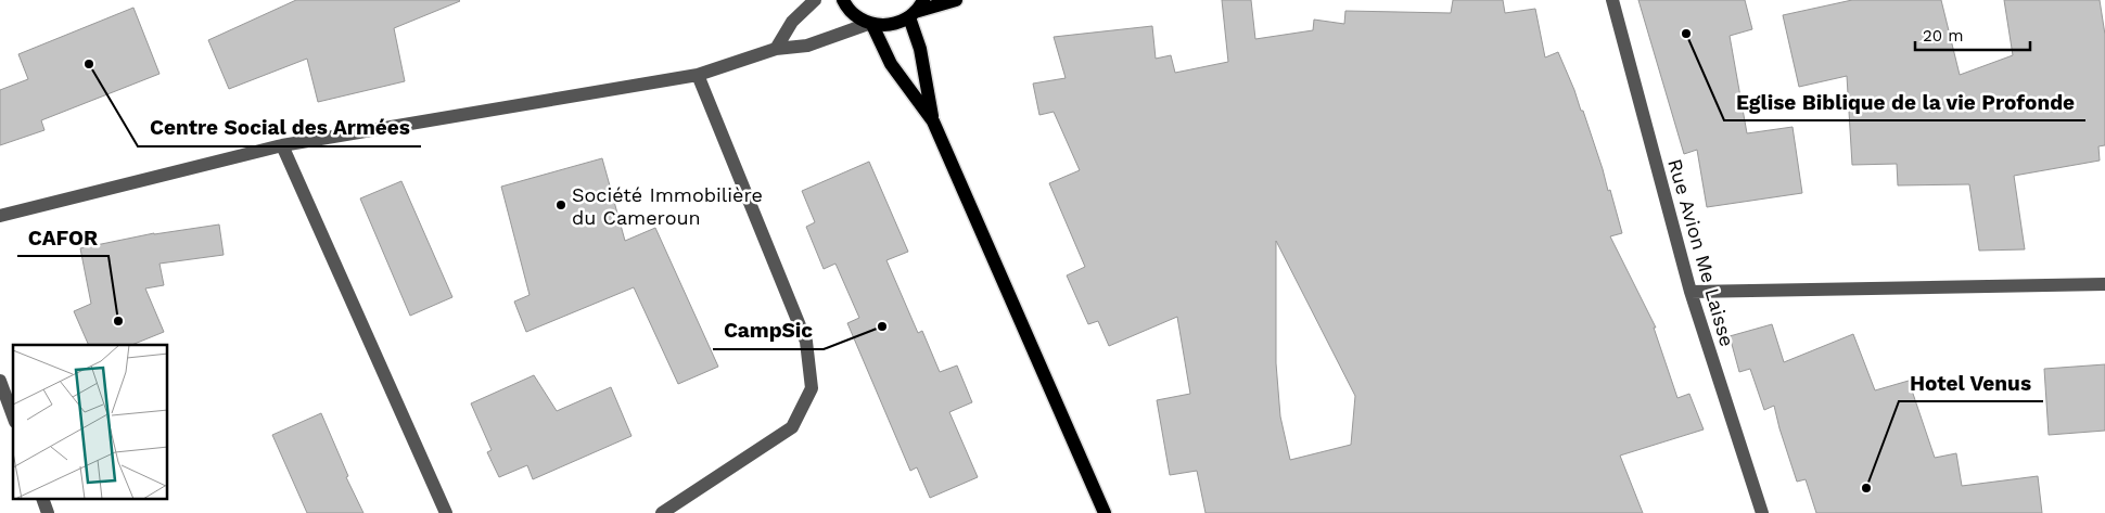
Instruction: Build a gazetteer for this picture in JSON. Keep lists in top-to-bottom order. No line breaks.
{"streets":{"street":["Rue Avion Me Laisse"]},"places":["Eglise Biblique de la vie Profonde","Centre Social des Armées","Société Immobilière du Cameroun","CAFOR","CampSic","Hotel Venus"],"scale_bar":"20 m"}
